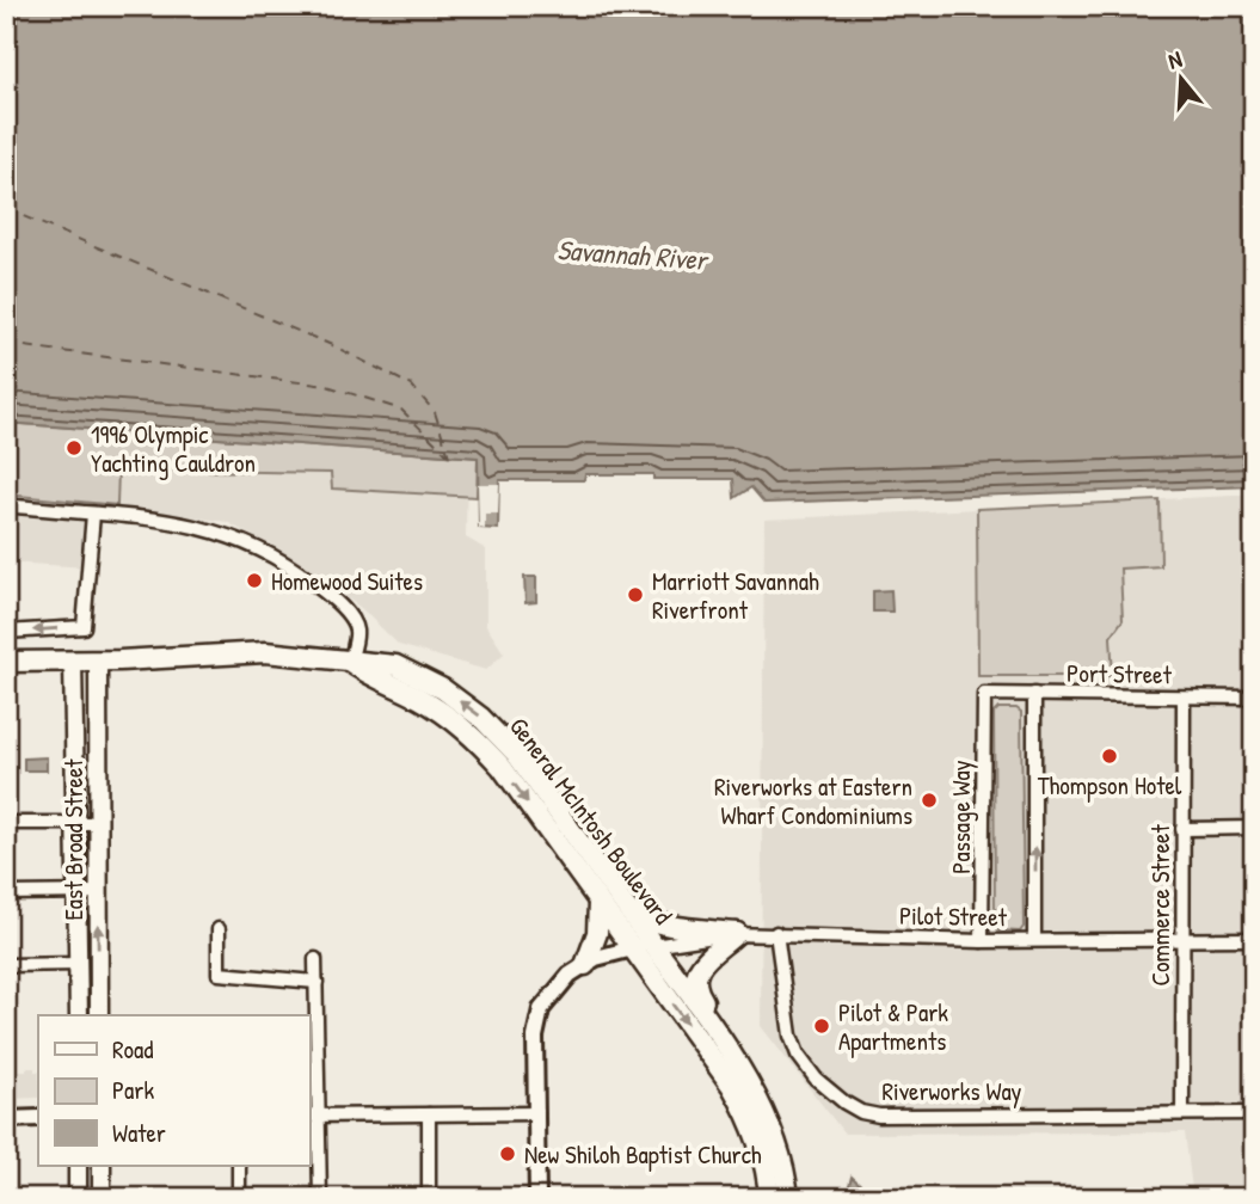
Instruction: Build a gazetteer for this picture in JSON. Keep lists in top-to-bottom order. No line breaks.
{"streets":{"main road":["General McIntosh Boulevard","East Broad Street"],"street":["Port Street","Passage Way","Commerce Street","Pilot Street","Riverworks Way"]},"crossings":[["Port Street","Passage Way"],["Port Street","Commerce Street"],["Passage Way","Pilot Street"],["General McIntosh Boulevard","East Broad Street"],["General McIntosh Boulevard","Pilot Street"],["Commerce Street","Pilot Street"],["Commerce Street","Riverworks Way"],["Pilot Street","Riverworks Way"]],"water":["Savannah River"],"places":["1996 Olympic Yachting Cauldron","Homewood Suites","Marriott Savannah Riverfront","Thompson Hotel","Riverworks at Eastern Wharf Condominiums","Pilot & Park Apartments","New Shiloh Baptist Church"],"legend":["Road","Park","Water"],"north":"top"}
